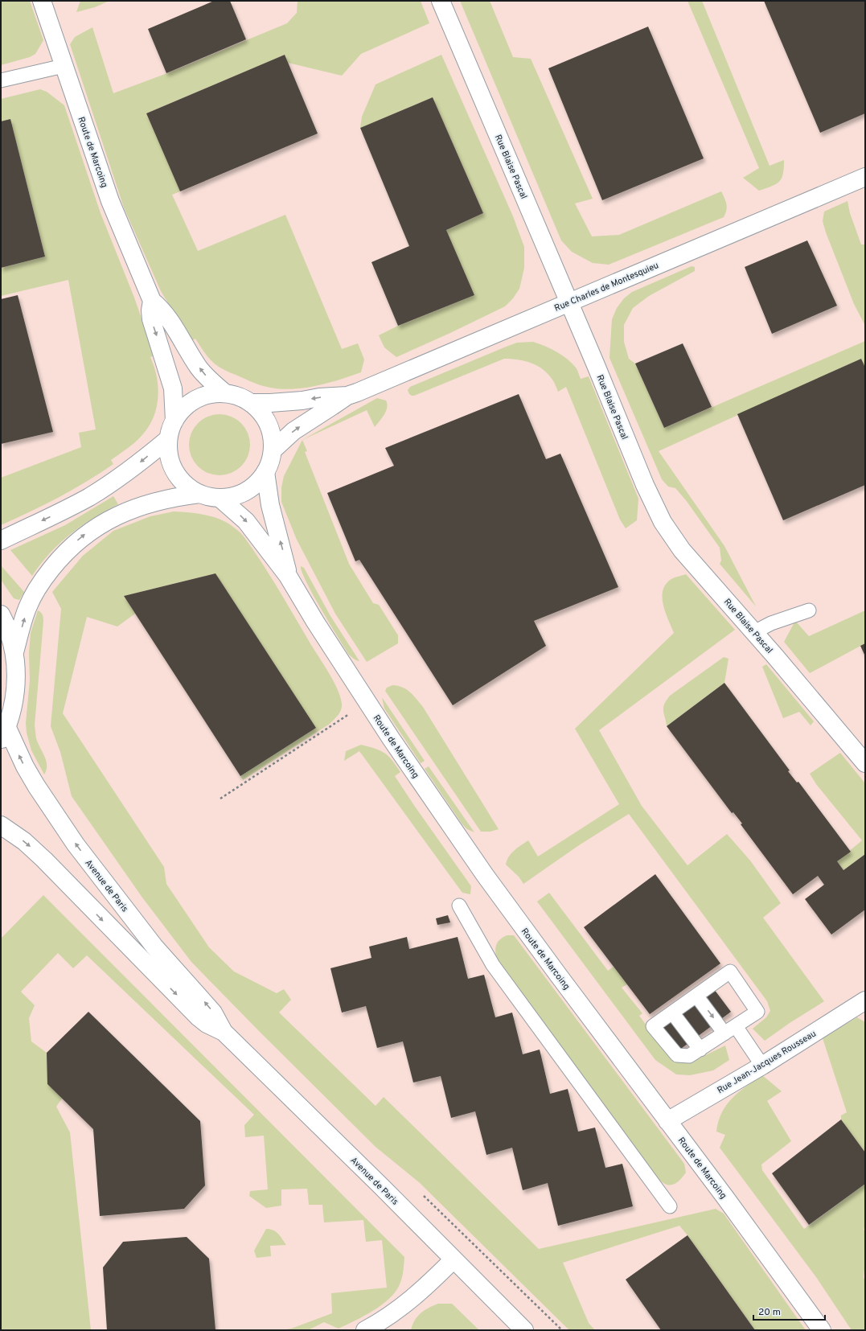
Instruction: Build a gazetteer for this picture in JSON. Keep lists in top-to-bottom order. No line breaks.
{"streets":{"street":["Route de Marcoing","Rue Blaise Pascal","Rue Charles de Montesquieu","Avenue de Paris","Rue Jean-Jacques Rousseau"]},"crossings":[["Route de Marcoing","Rue Charles de Montesquieu"],["Route de Marcoing","Rue Jean-Jacques Rousseau"],["Rue Blaise Pascal","Rue Charles de Montesquieu"]],"scale_bar":"20 m"}
